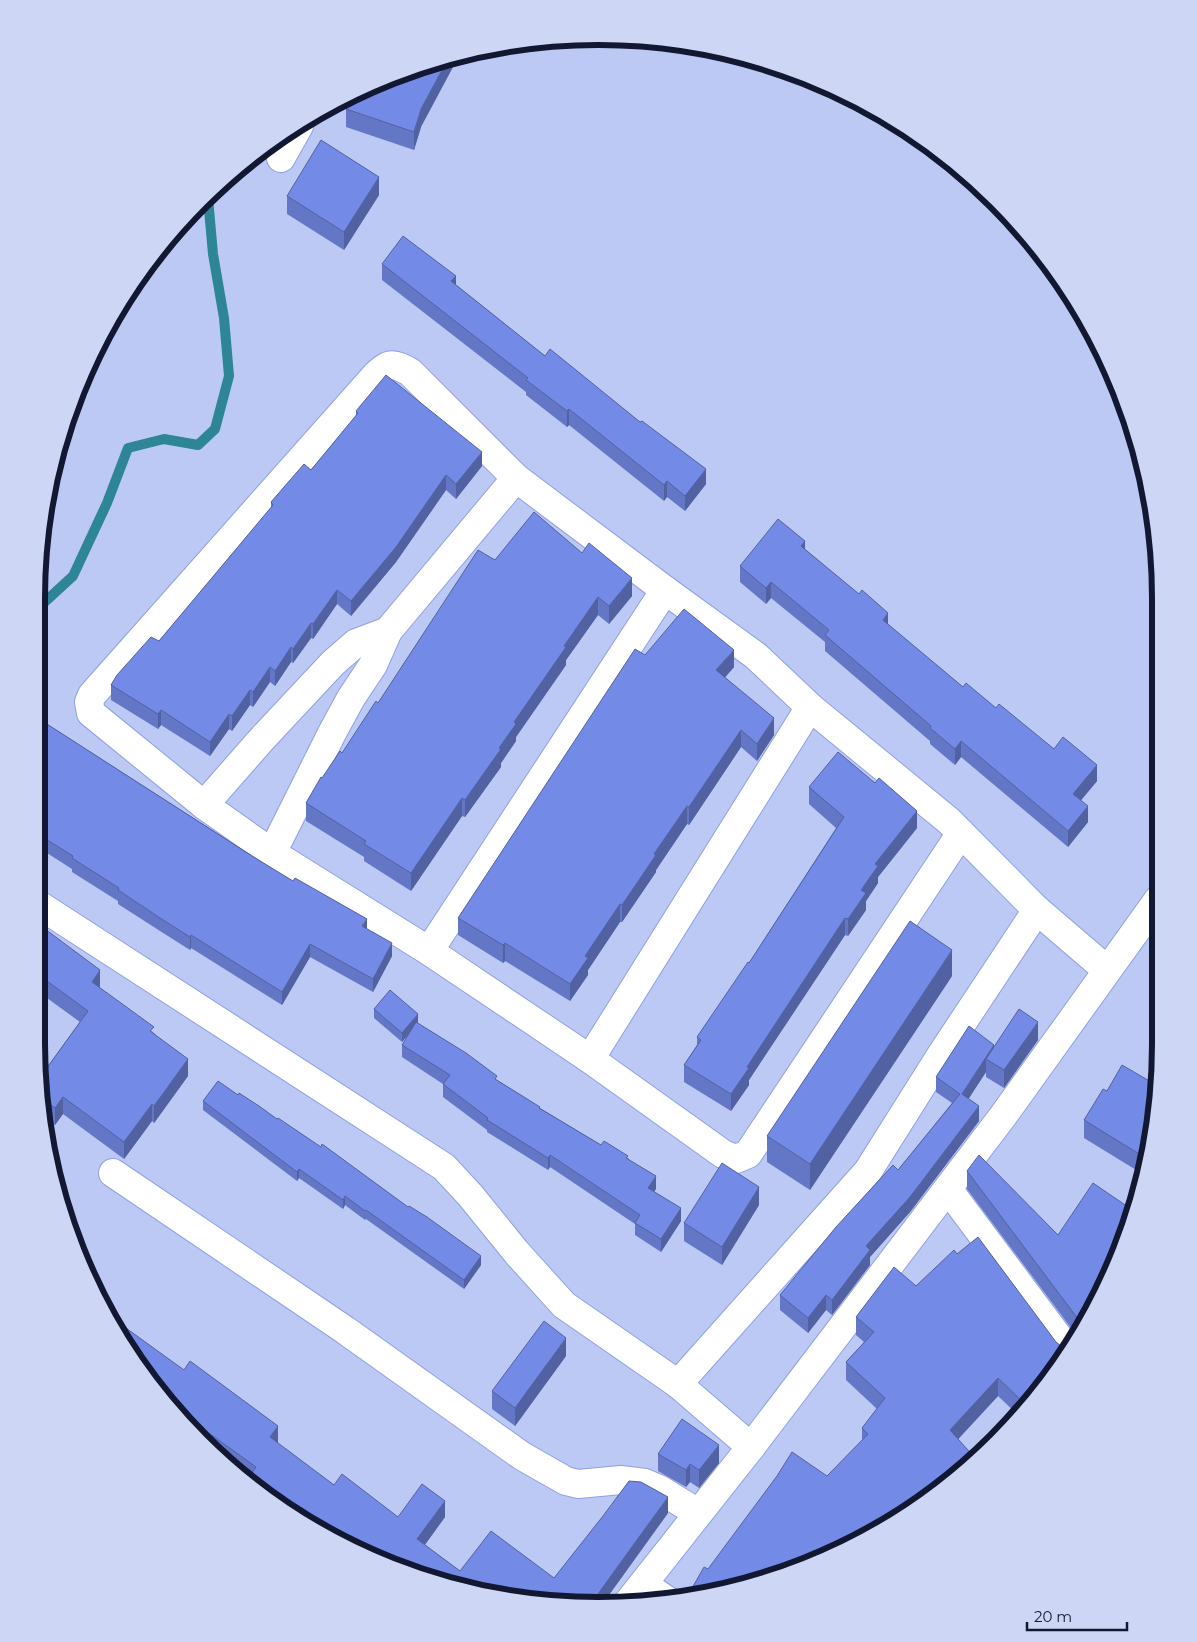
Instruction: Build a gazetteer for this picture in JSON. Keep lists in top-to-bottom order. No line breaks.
{"scale_bar":"20 m"}
